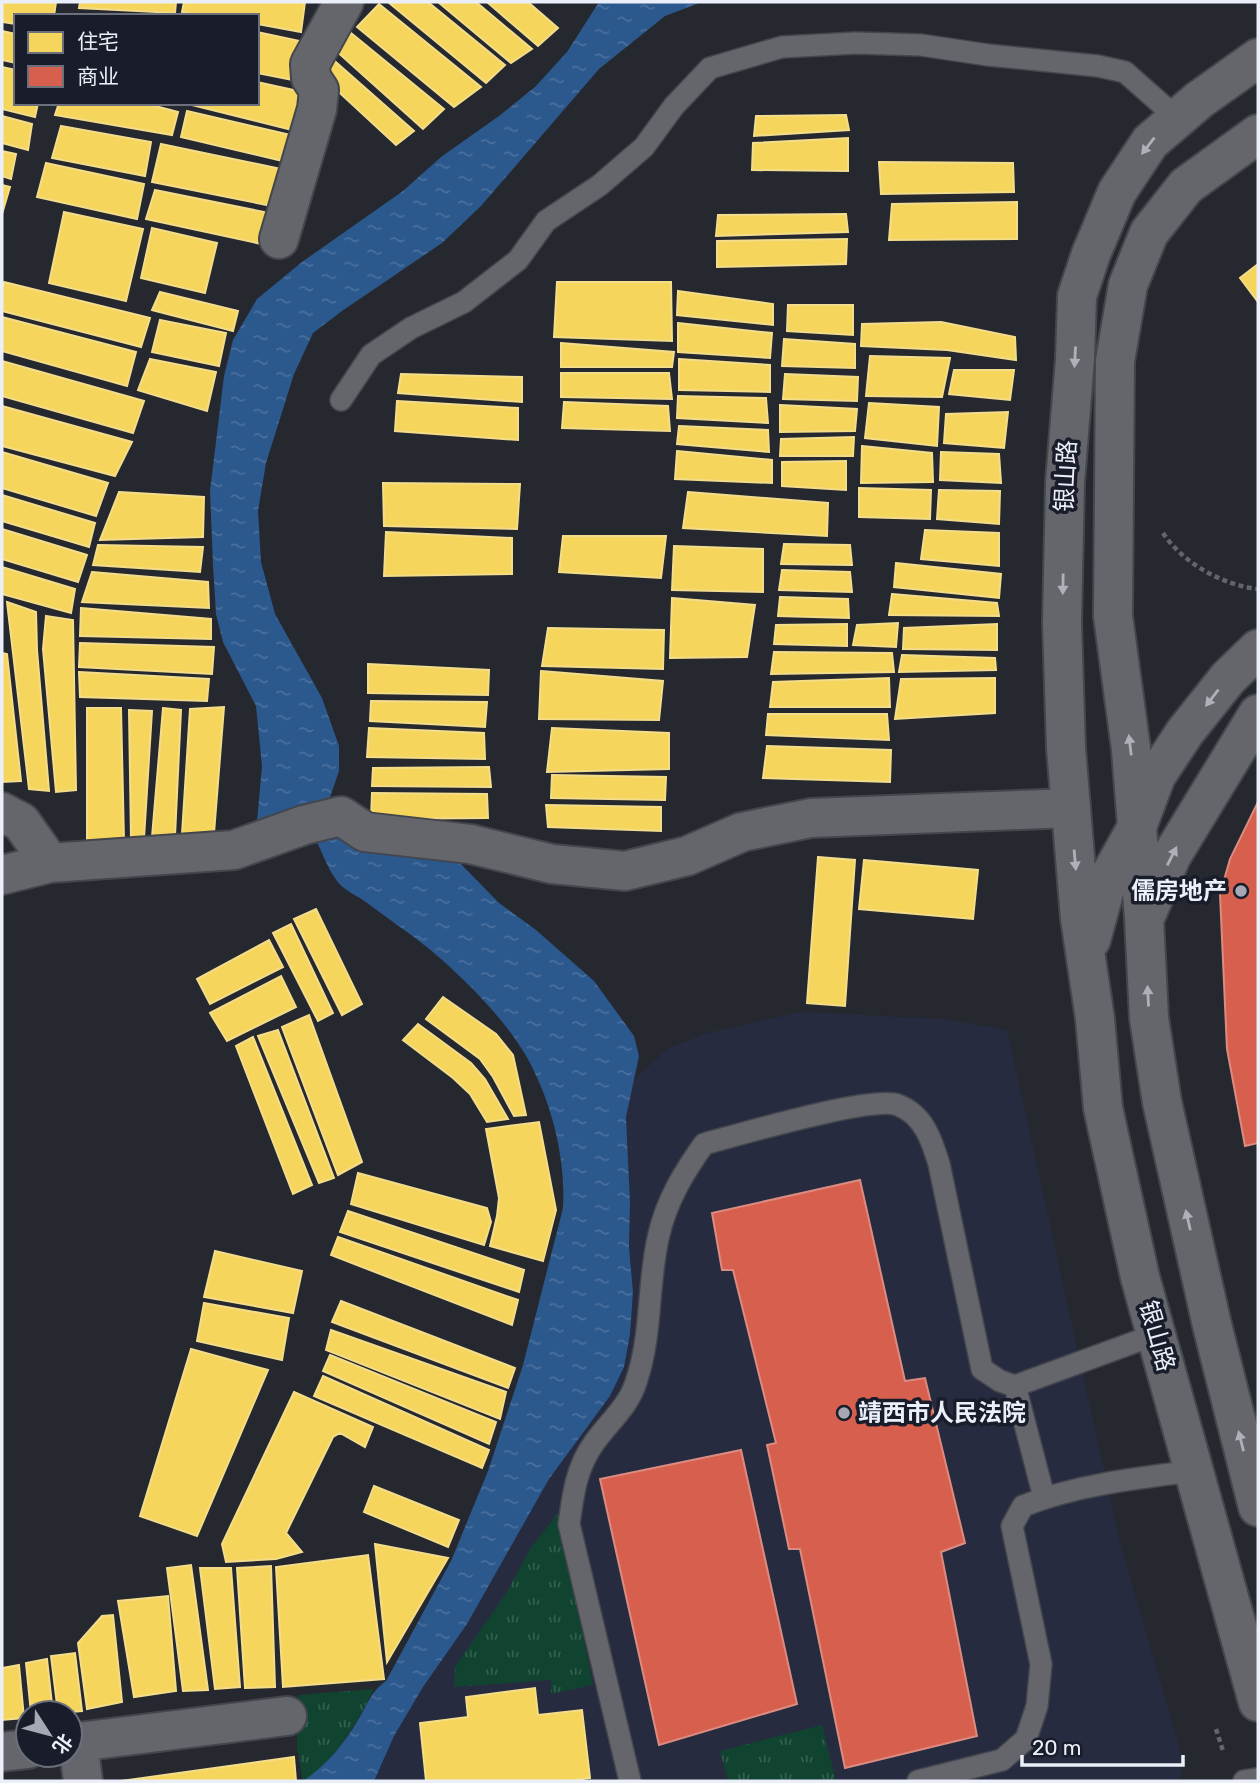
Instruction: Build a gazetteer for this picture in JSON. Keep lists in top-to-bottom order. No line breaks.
{"streets":{"main road":["银山路"]},"places":["儒房地产","靖西市人民法院"],"legend":["住宅","商业"],"scale_bar":"20 m","north":"bottom right"}
